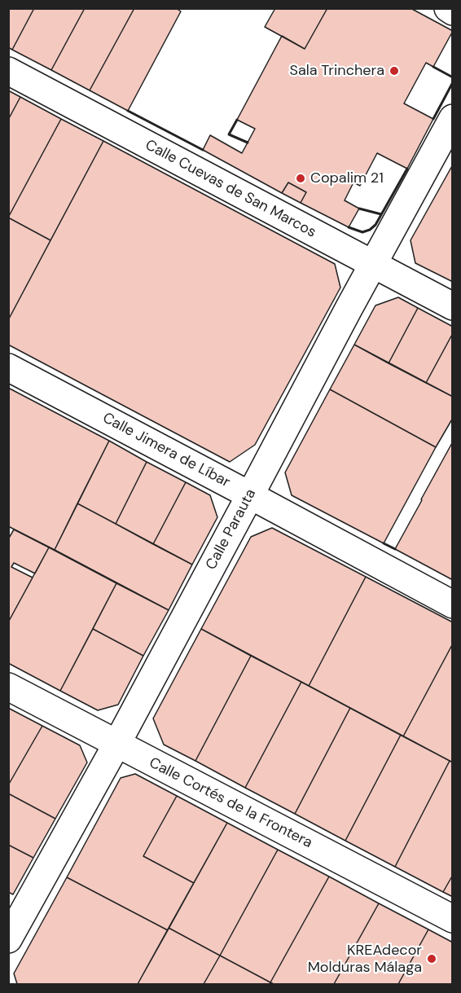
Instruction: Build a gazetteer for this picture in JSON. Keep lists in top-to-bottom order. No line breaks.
{"streets":{"street":["Calle Cuevas de San Marcos","Calle Jimera de Líbar","Calle Parauta","Calle Cortés de la Frontera"]},"crossings":[["Calle Cuevas de San Marcos","Calle Parauta"],["Calle Jimera de Líbar","Calle Parauta"],["Calle Parauta","Calle Cortés de la Frontera"]],"places":["Sala Trinchera","Copalim 21","KREAdecor Molduras Málaga"]}
